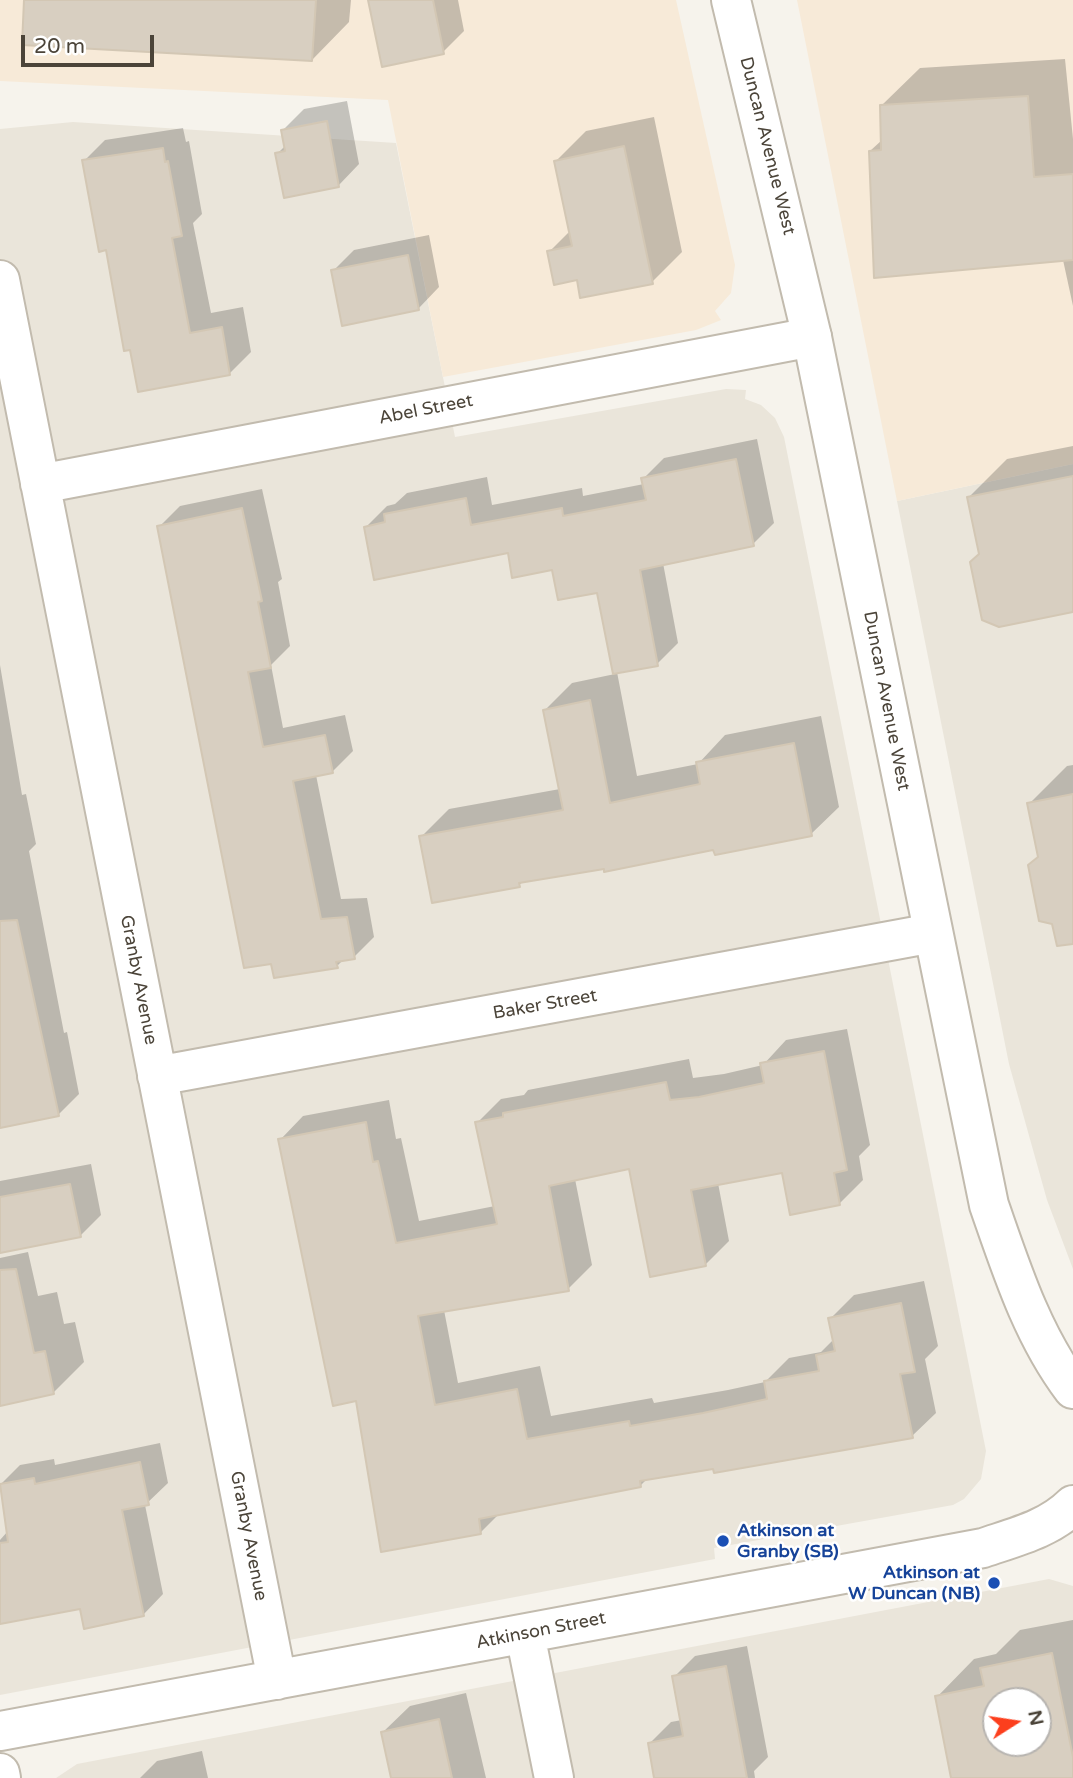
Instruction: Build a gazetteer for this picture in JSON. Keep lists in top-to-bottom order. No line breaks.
{"streets":{"street":["Duncan Avenue West","Abel Street","Granby Avenue","Baker Street","Atkinson Street"]},"crossings":[["Duncan Avenue West","Abel Street"],["Duncan Avenue West","Baker Street"],["Abel Street","Granby Avenue"],["Granby Avenue","Baker Street"],["Granby Avenue","Atkinson Street"]],"places":["Atkinson at Granby (SB)","Atkinson at W Duncan (NB)"],"scale_bar":"20 m","north":"right"}
